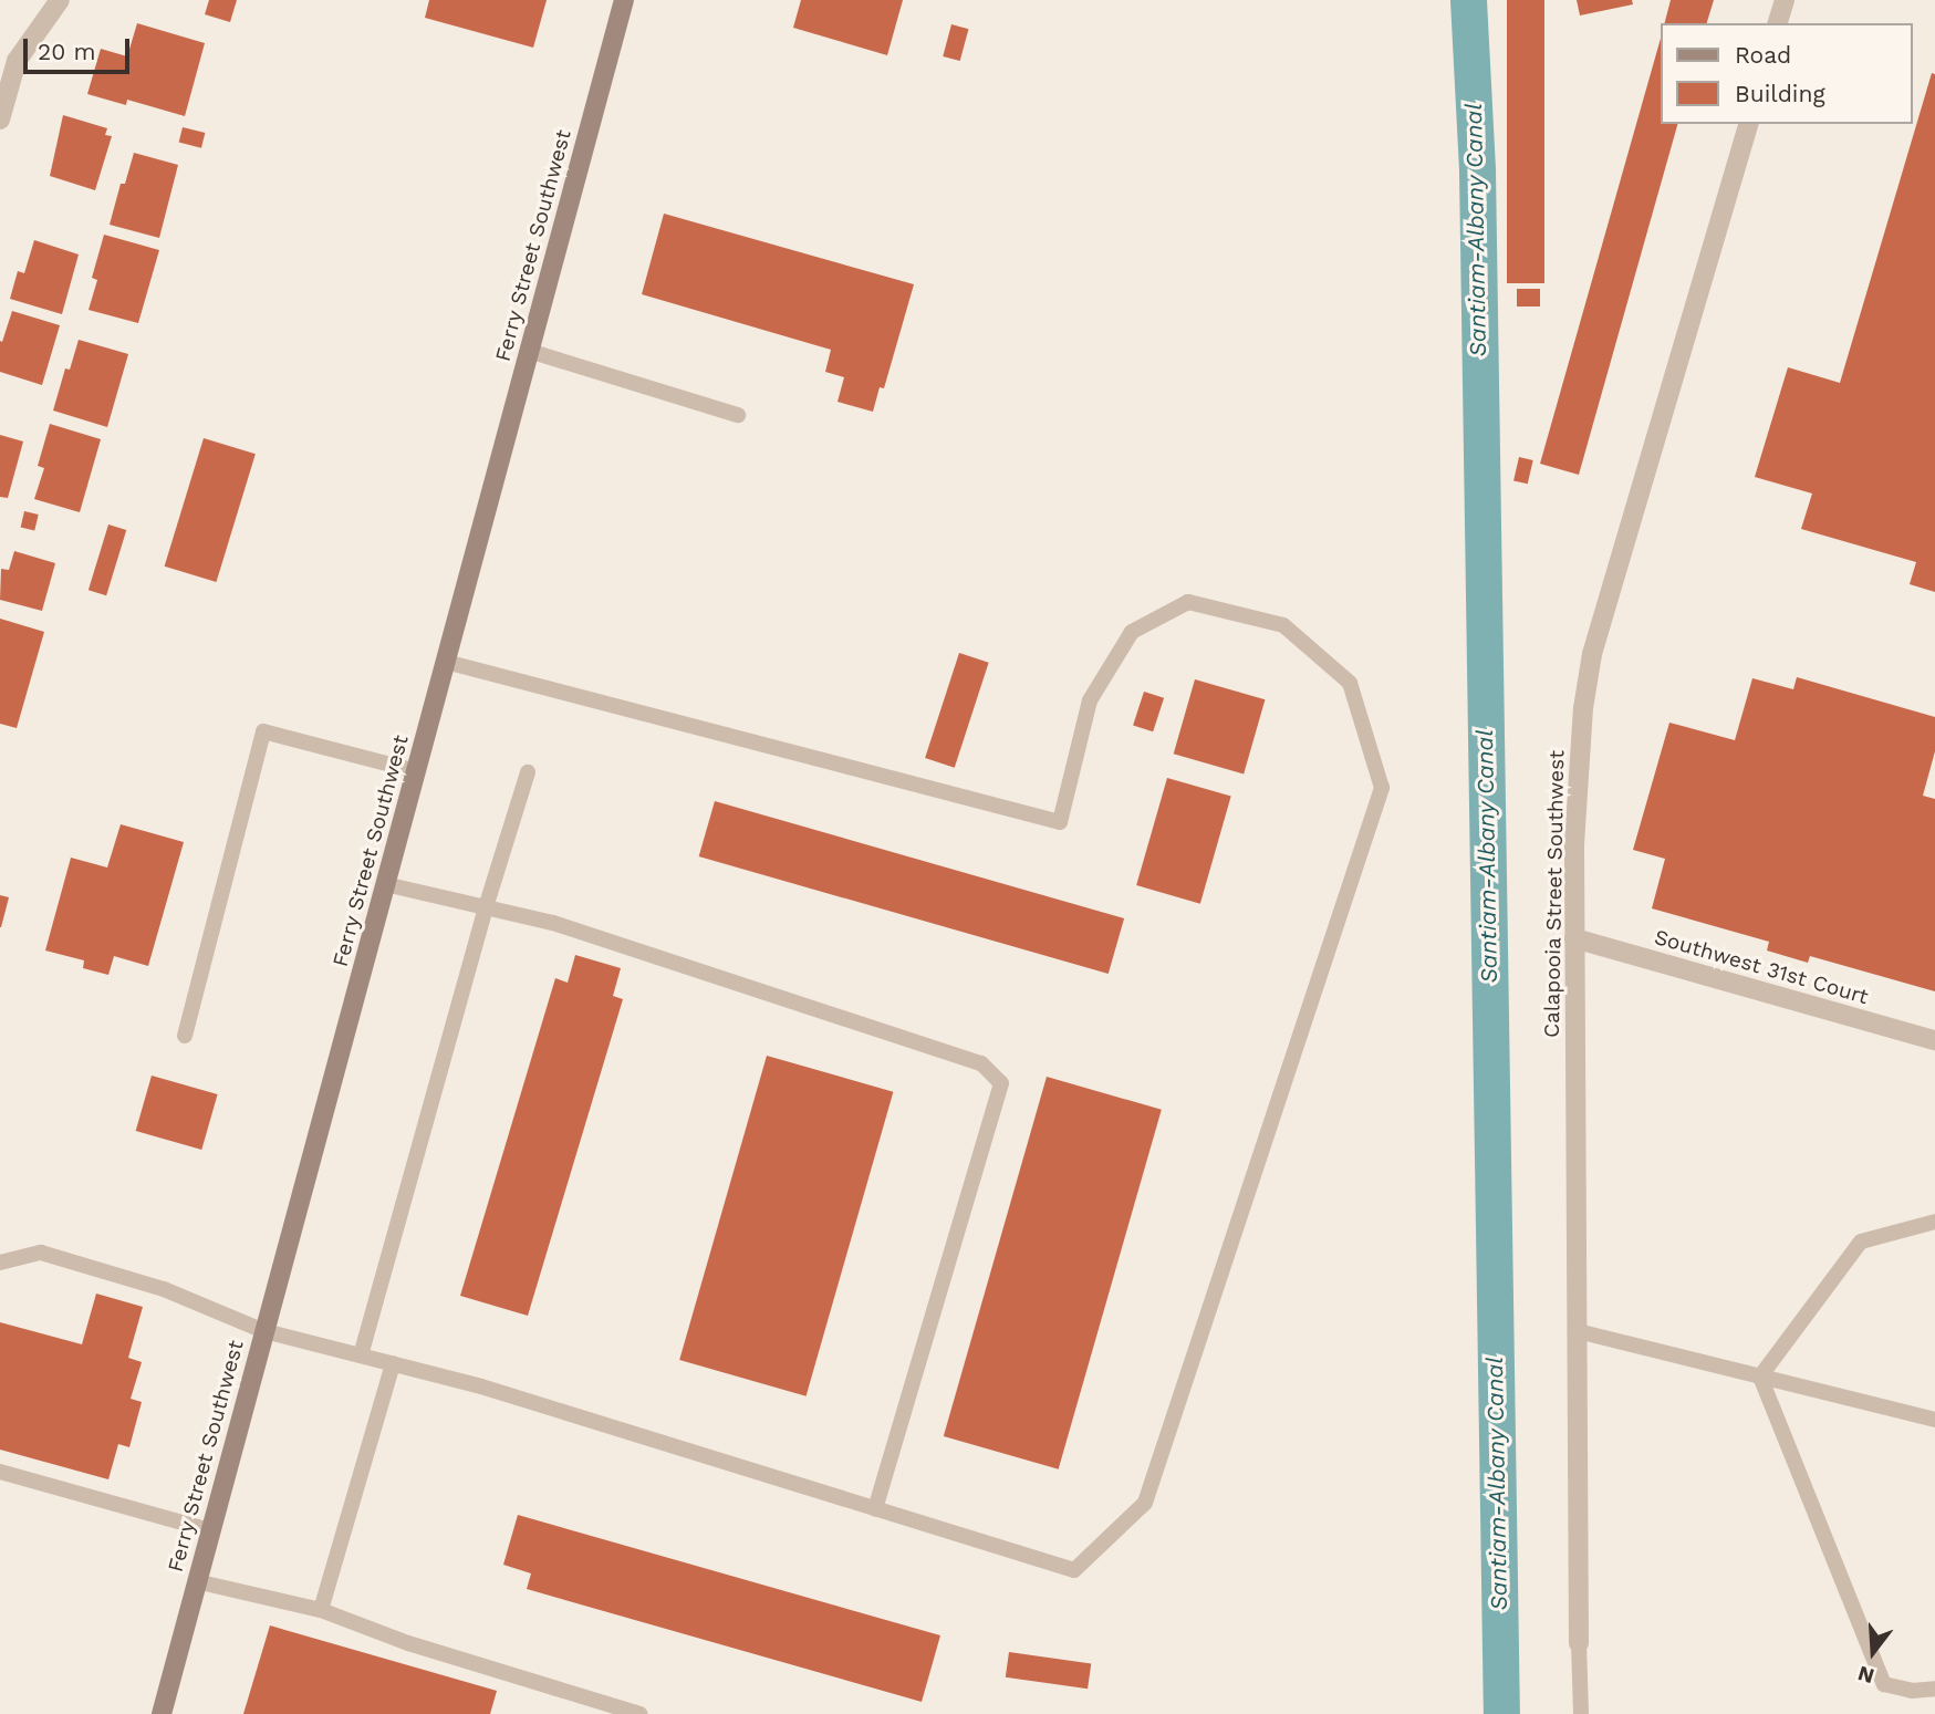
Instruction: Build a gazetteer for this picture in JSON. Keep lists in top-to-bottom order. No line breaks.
{"streets":{"street":["Ferry Street Southwest","Calapooia Street Southwest","Southwest 31st Court"]},"crossings":[["Calapooia Street Southwest","Southwest 31st Court"]],"water":["Santiam-Albany Canal"],"legend":["Road","Building"],"scale_bar":"20 m","north":"bottom"}
